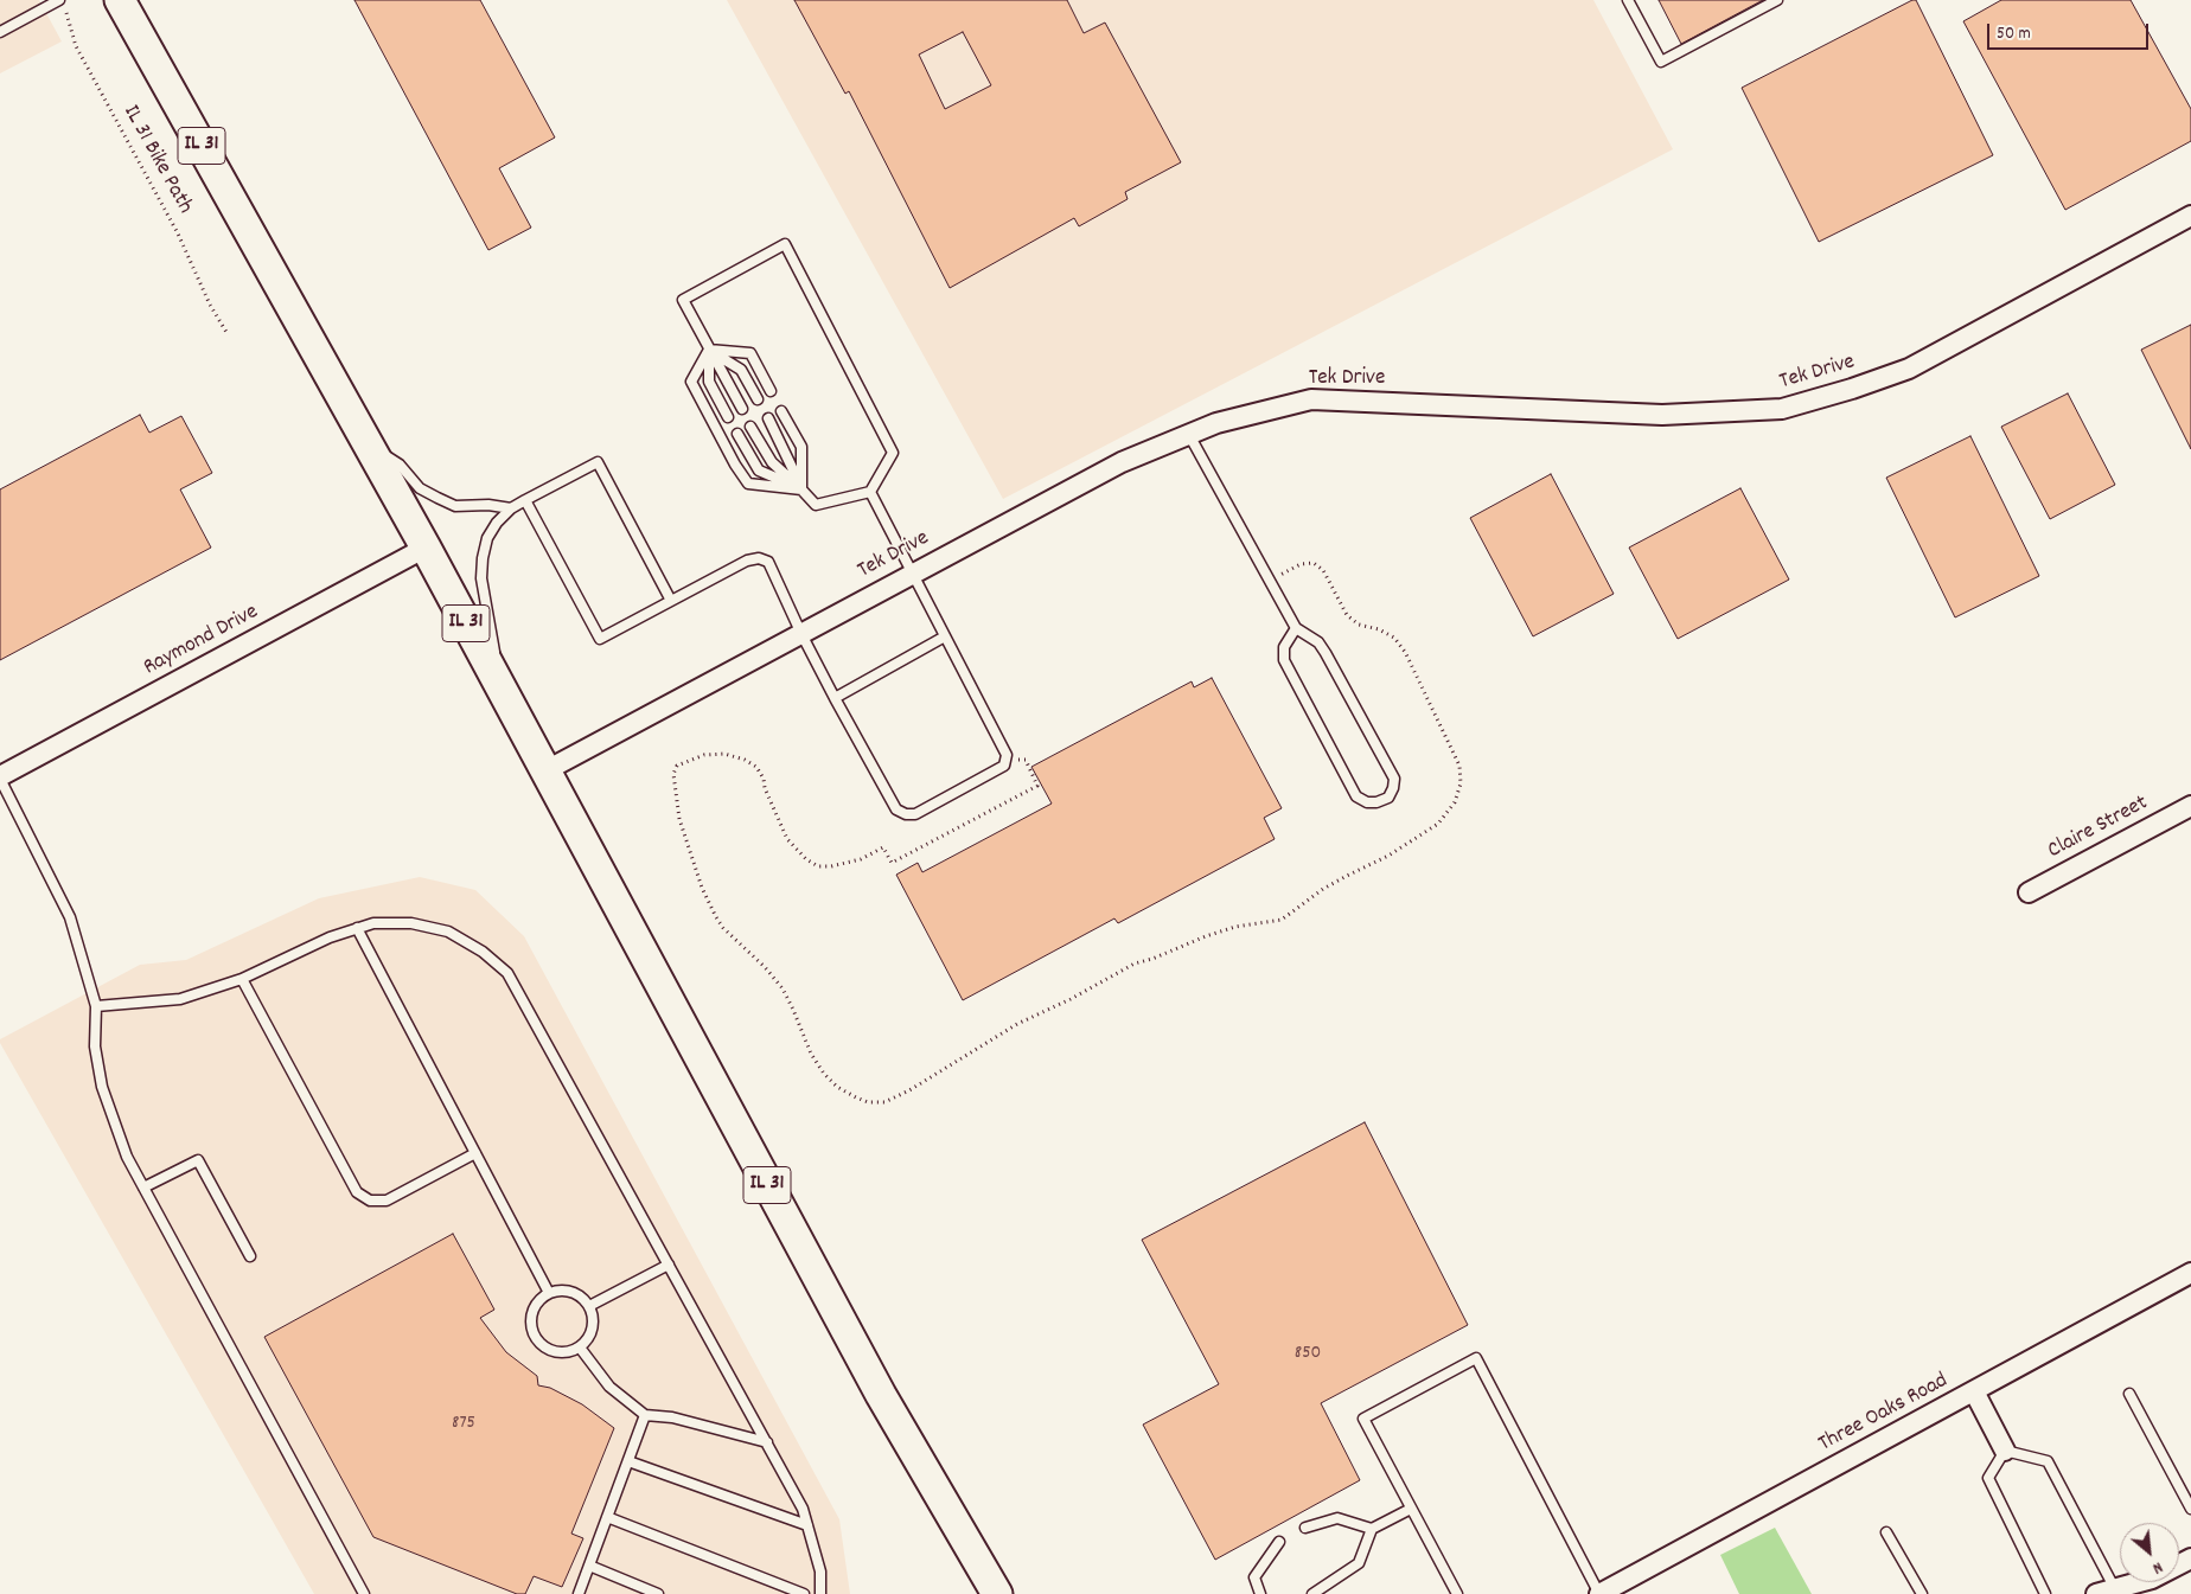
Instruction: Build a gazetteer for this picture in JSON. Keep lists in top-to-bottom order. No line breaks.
{"streets":{"main road":["IL 31"],"street":["Tek Drive","Raymond Drive","Claire Street","Three Oaks Road"],"path":["IL 31 Bike Path"]},"crossings":[["IL 31","Tek Drive"],["IL 31","Raymond Drive"]],"house_numbers":["850","875"],"scale_bar":"50 m","north":"bottom right"}
